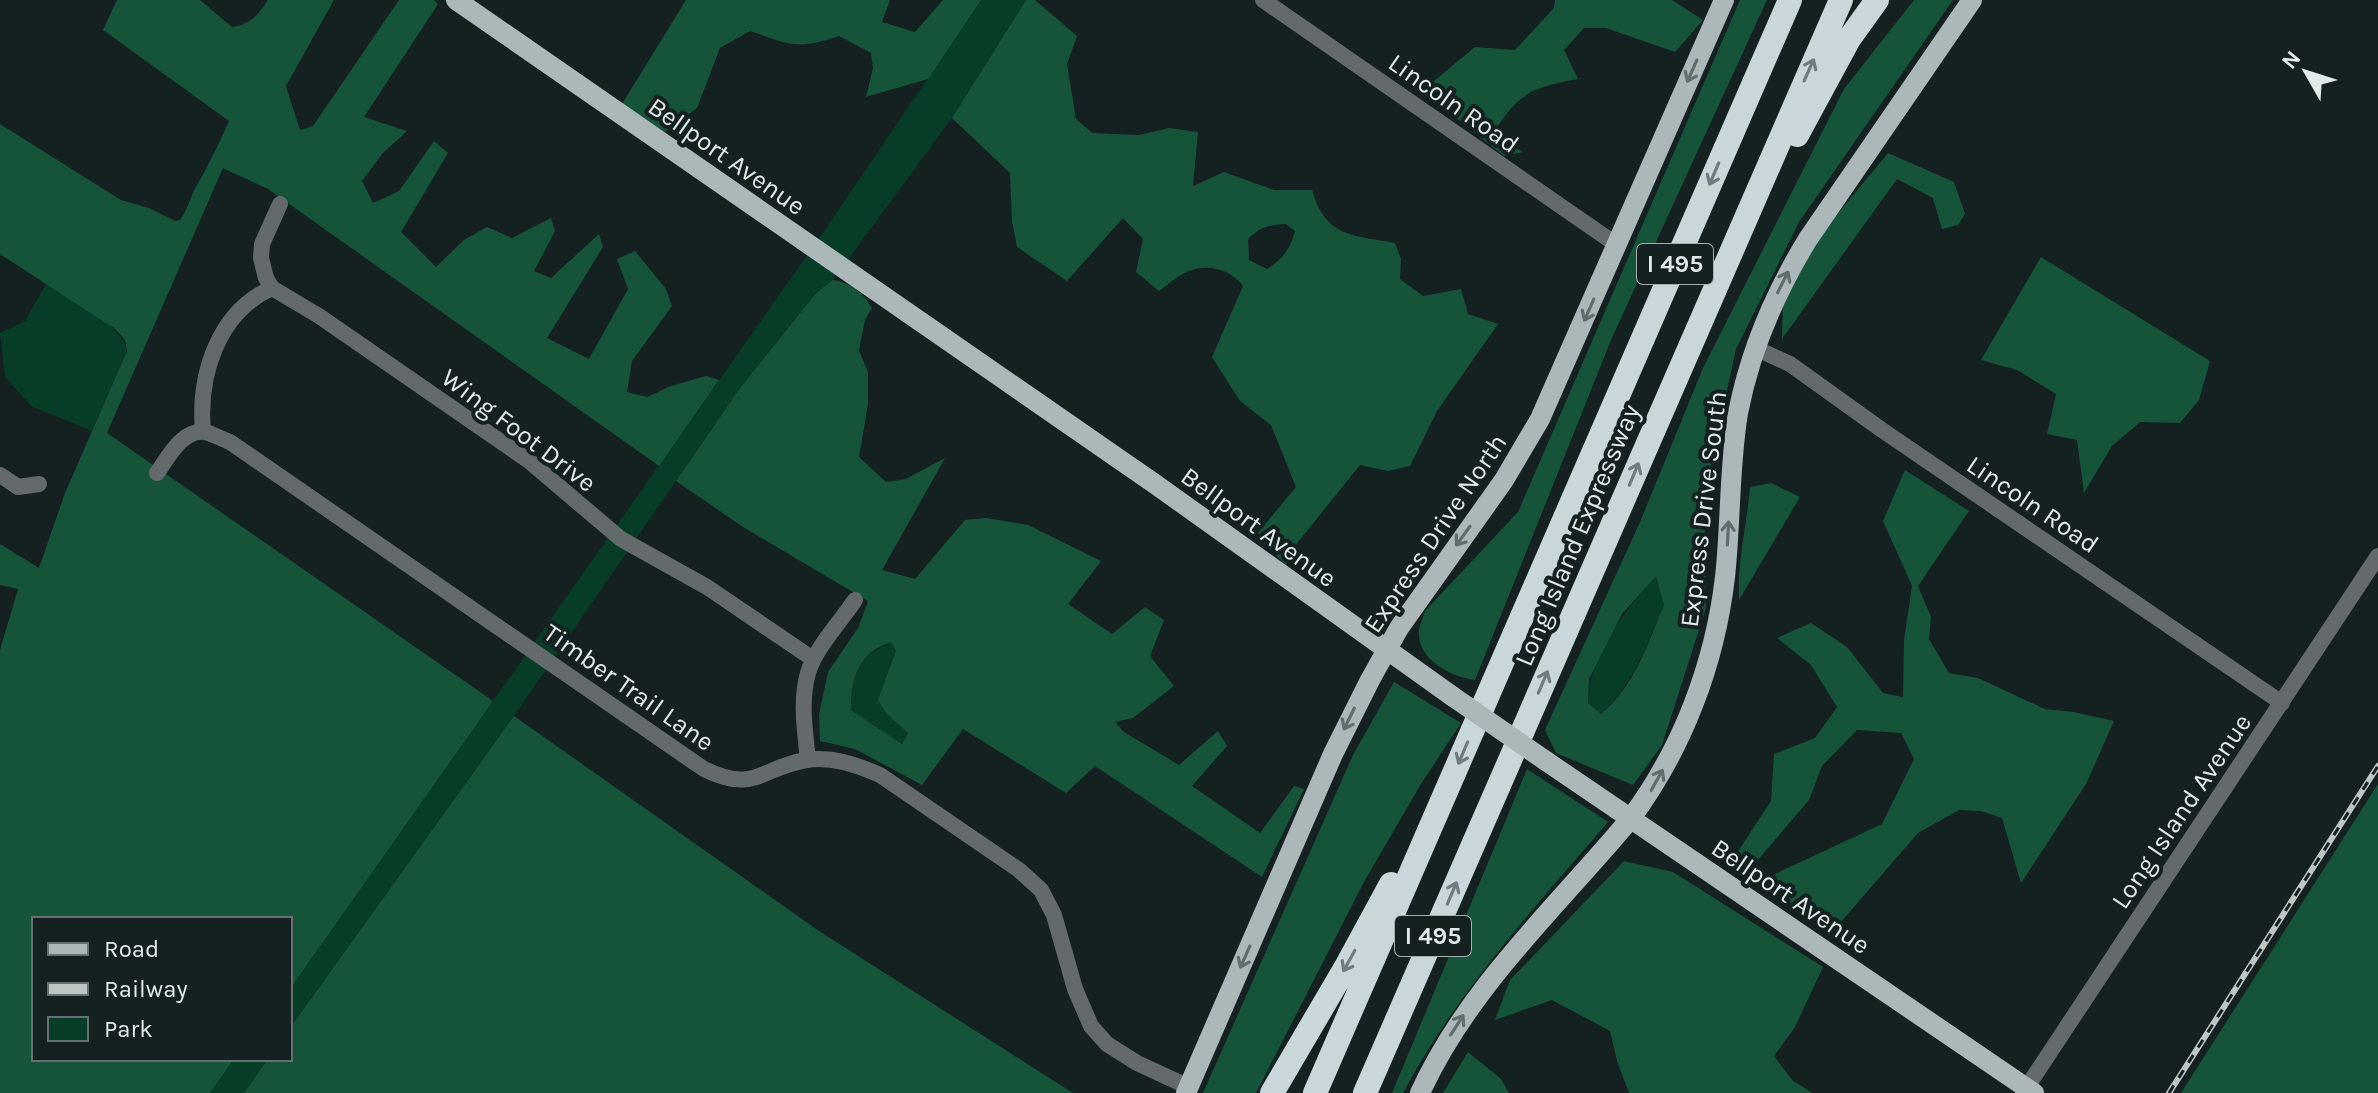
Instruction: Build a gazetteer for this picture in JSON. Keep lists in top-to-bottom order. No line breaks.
{"streets":{"highway":["I 495","Long Island Expressway"],"main road":["Bellport Avenue","Express Drive South","Express Drive North"],"street":["Lincoln Road","Wing Foot Drive","Timber Trail Lane","Long Island Avenue"]},"crossings":[["Lincoln Road","Express Drive South"],["Lincoln Road","Express Drive North"],["Lincoln Road","Long Island Avenue"],["Bellport Avenue","Express Drive South"],["Bellport Avenue","Express Drive North"],["Bellport Avenue","Long Island Avenue"],["Express Drive North","Timber Trail Lane"]],"one_way":["Express Drive South","Express Drive North"],"legend":["Road","Railway","Park"],"north":"top left"}
